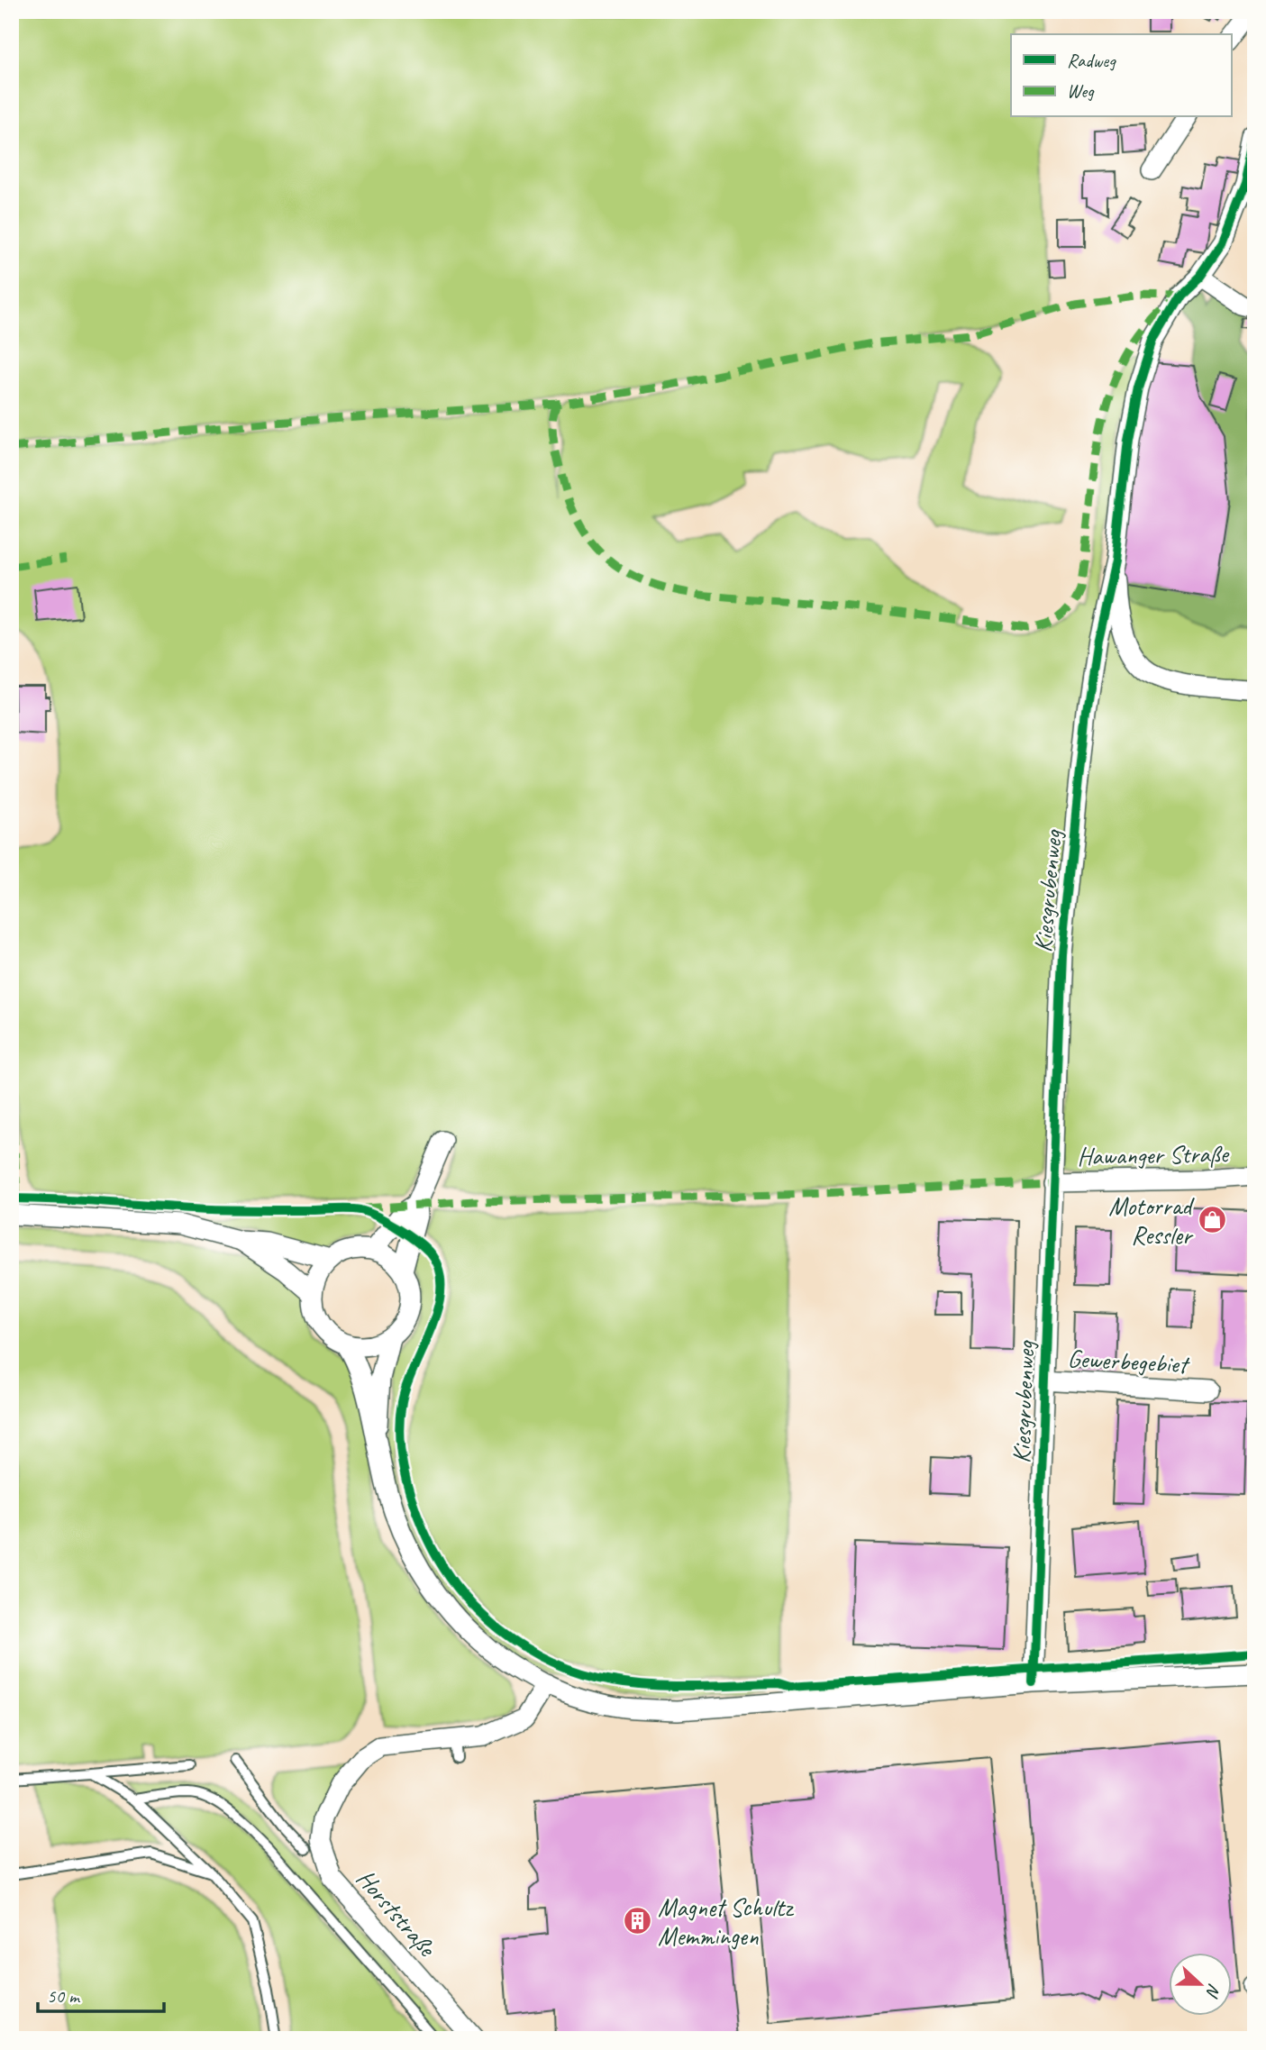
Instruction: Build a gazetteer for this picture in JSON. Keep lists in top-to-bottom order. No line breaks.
{"streets":{"street":["Kiesgrubenweg","Hawanger Straße","Gewerbegebiet","Horststraße"]},"crossings":[["Kiesgrubenweg","Hawanger Straße"],["Kiesgrubenweg","Gewerbegebiet"]],"places":{"shop":["Motorrad Ressler"],"building":["Magnet Schultz Memmingen"]},"legend":["Radweg","Weg"],"scale_bar":"50 m","north":"right"}
